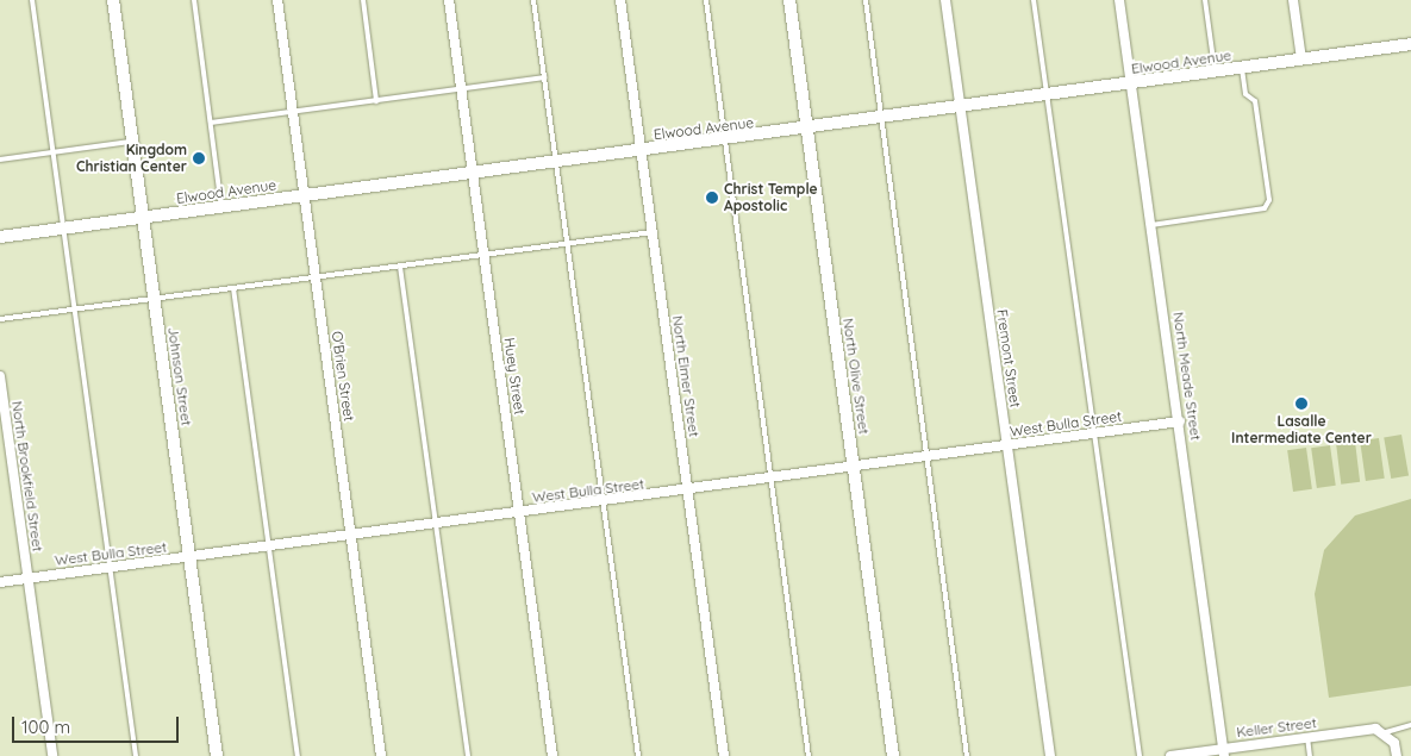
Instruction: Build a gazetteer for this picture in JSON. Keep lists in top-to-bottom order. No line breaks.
{"streets":{"street":["Elwood Avenue","Fremont Street","Johnson Street","O'Brien Street","Huey Street","North Elmer Street","North Olive Street","North Meade Street","West Bulla Street","North Brookfield Street","Keller Street"]},"crossings":[["Elwood Avenue","Fremont Street"],["Elwood Avenue","Johnson Street"],["Elwood Avenue","O'Brien Street"],["Elwood Avenue","Huey Street"],["Elwood Avenue","North Elmer Street"],["Elwood Avenue","North Olive Street"],["Elwood Avenue","North Meade Street"],["Fremont Street","West Bulla Street"],["Johnson Street","West Bulla Street"],["O'Brien Street","West Bulla Street"],["Huey Street","West Bulla Street"],["North Elmer Street","West Bulla Street"],["North Olive Street","West Bulla Street"],["North Meade Street","West Bulla Street"],["North Meade Street","Keller Street"],["West Bulla Street","North Brookfield Street"]],"places":["Kingdom Christian Center","Christ Temple Apostolic","Lasalle Intermediate Center"],"scale_bar":"100 m"}
